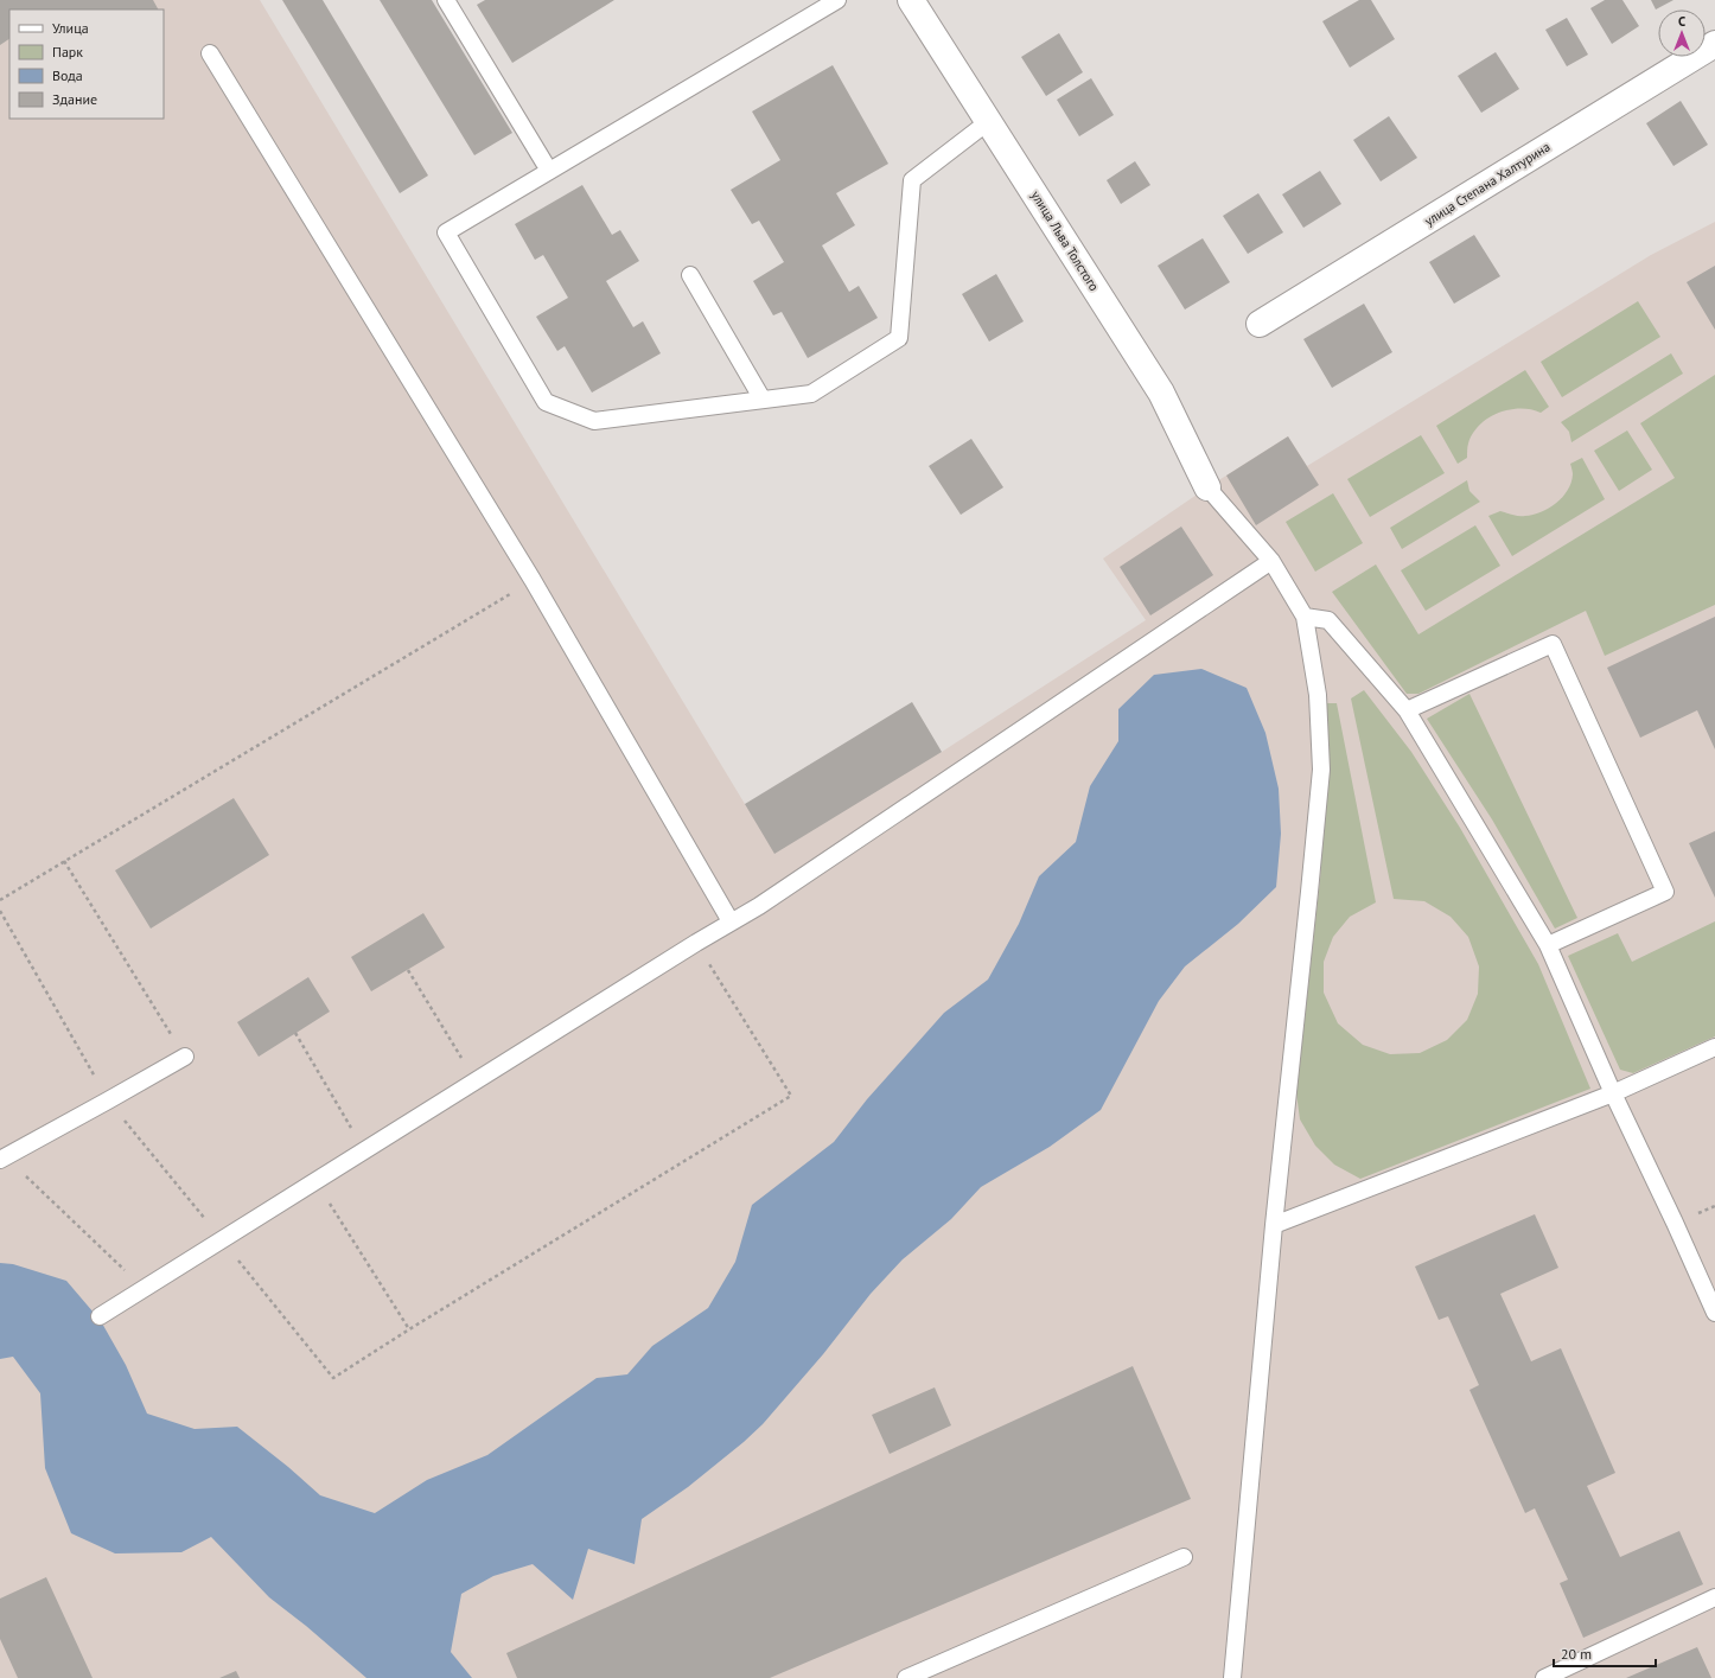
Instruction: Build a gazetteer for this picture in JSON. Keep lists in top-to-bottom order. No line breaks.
{"streets":{"street":["улица Степана Халтурина","улица Льва Толстого"]},"legend":["Улица","Парк","Вода","Здание"],"scale_bar":"20 m","north":"top"}
